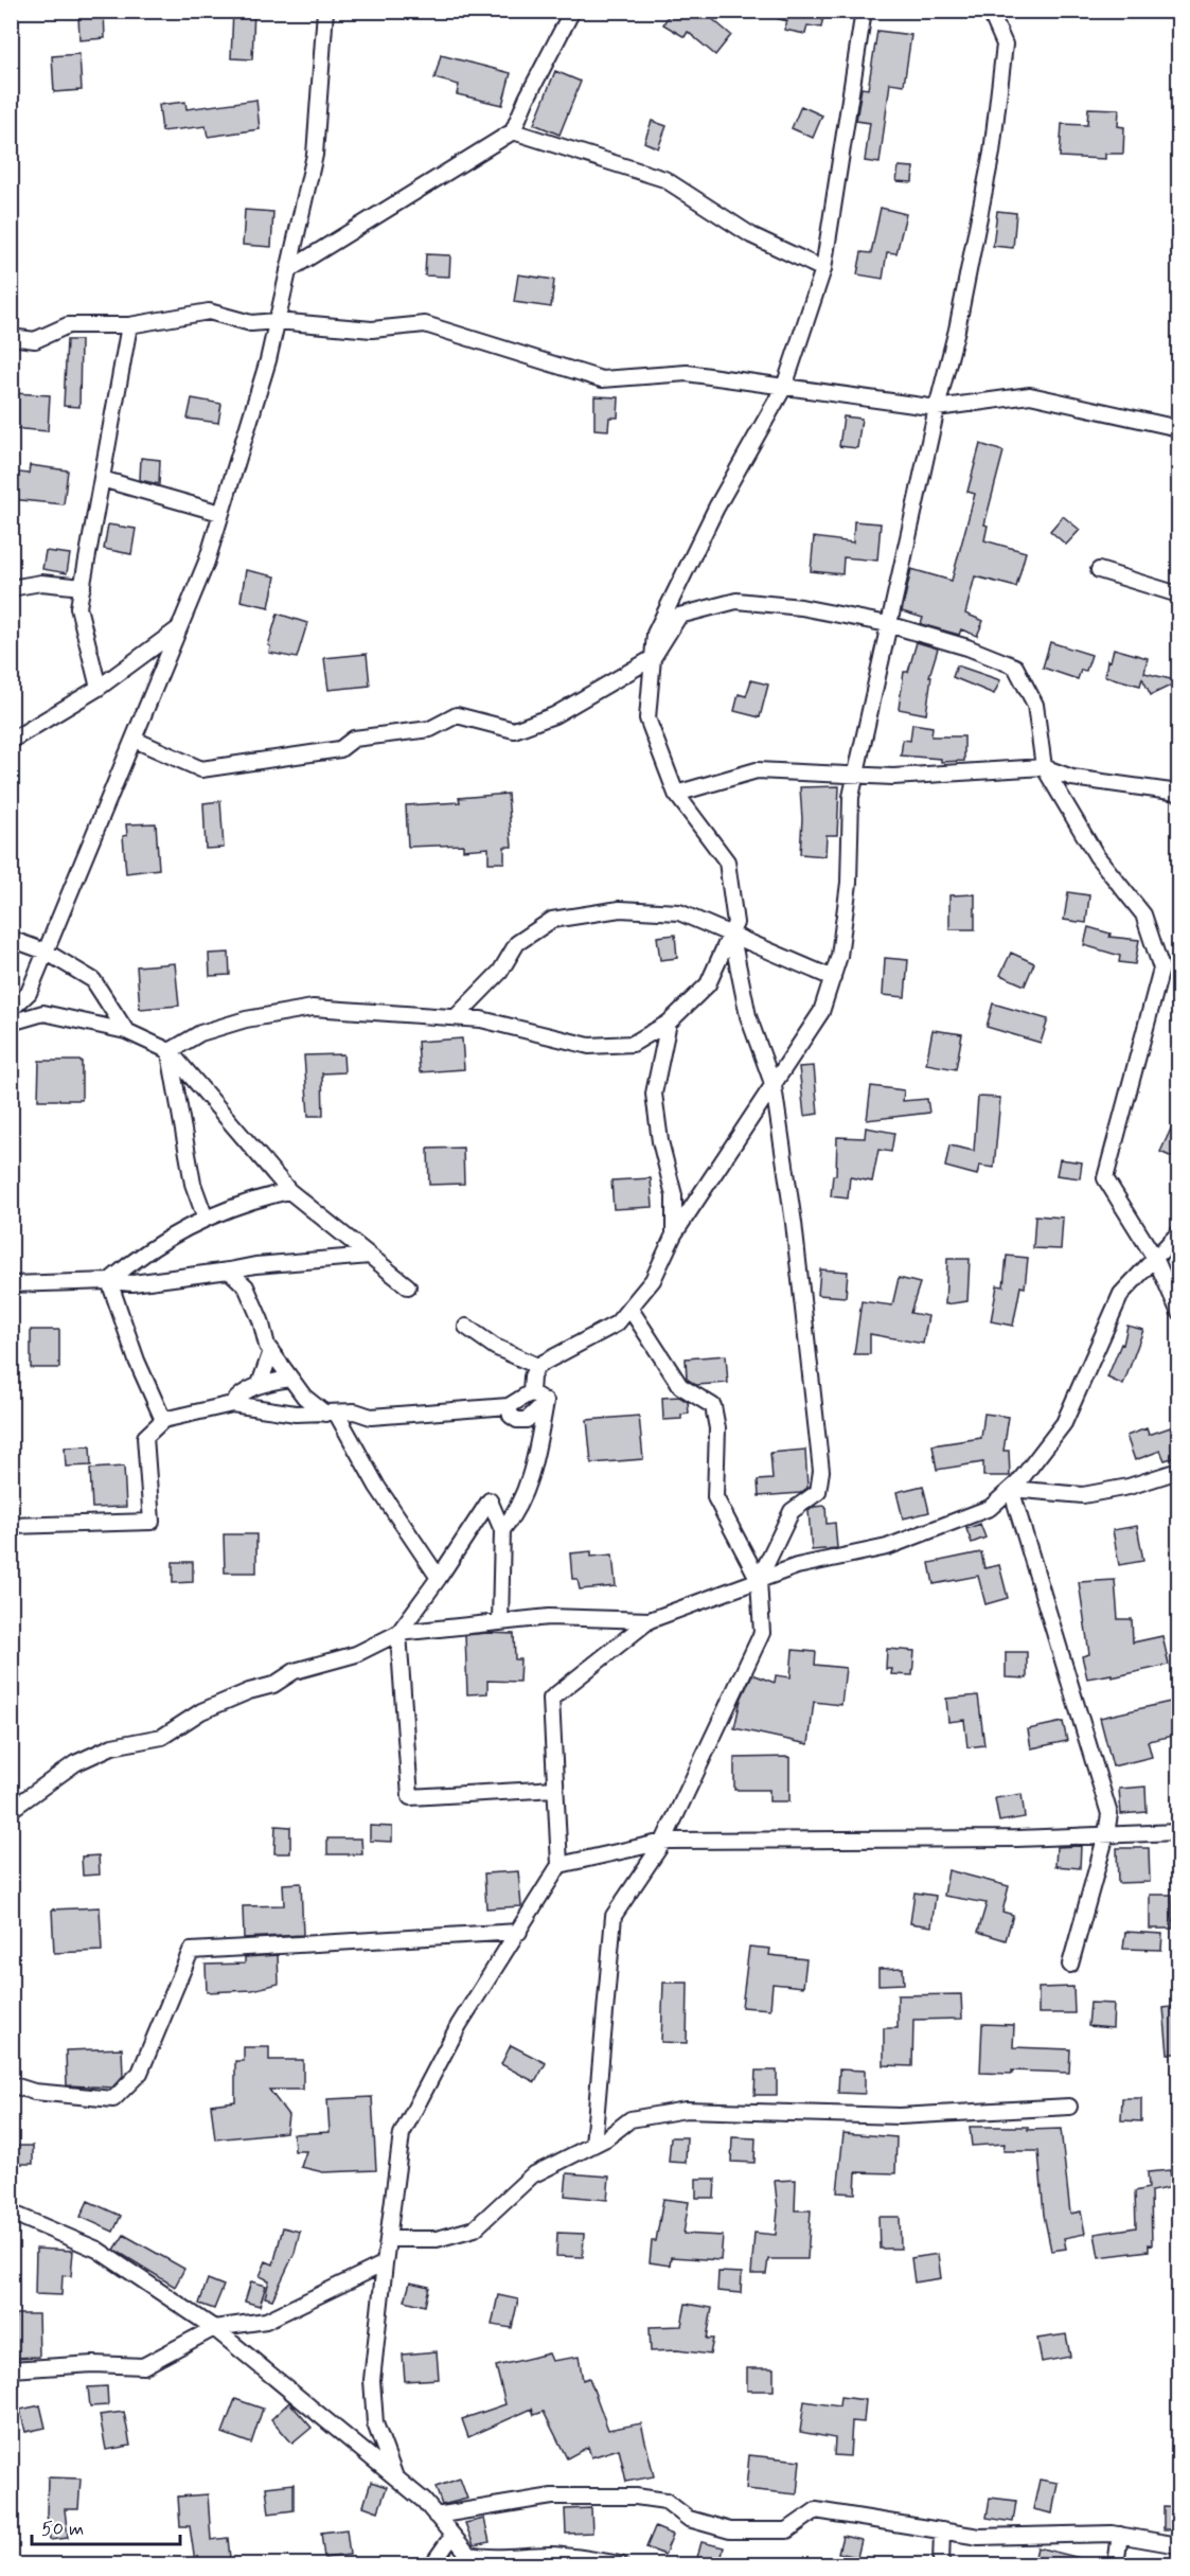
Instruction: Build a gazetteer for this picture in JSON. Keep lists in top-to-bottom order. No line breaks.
{"scale_bar":"50 m"}
